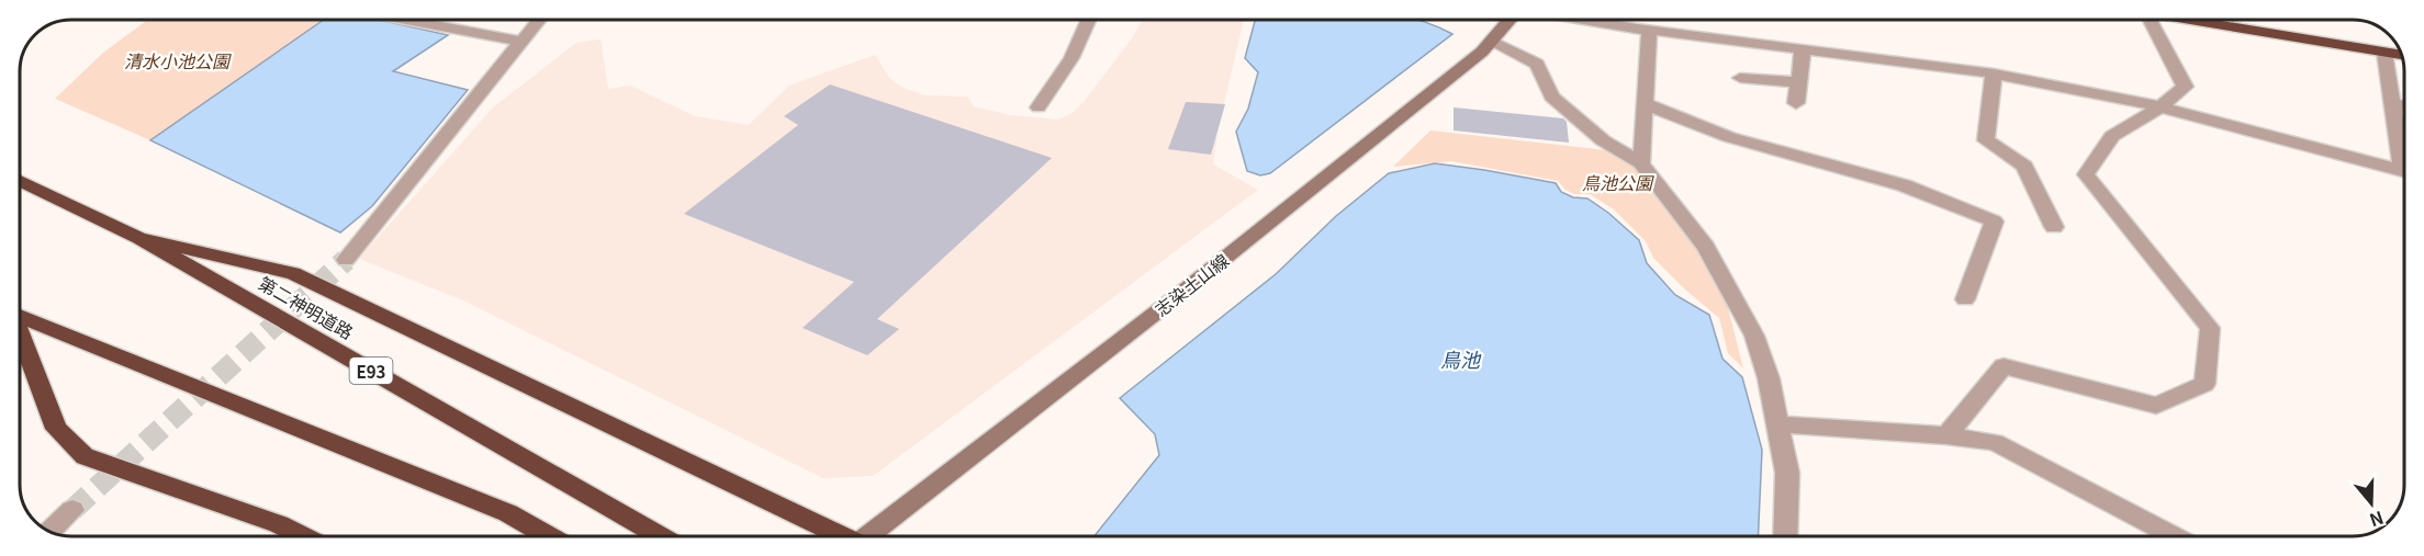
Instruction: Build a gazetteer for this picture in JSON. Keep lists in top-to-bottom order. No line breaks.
{"streets":{"highway":["第二神明道路","E93"],"main road":["志染土山線"]},"water":["鳥池"],"parks":["清水小池公園","鳥池公園"],"north":"bottom"}
